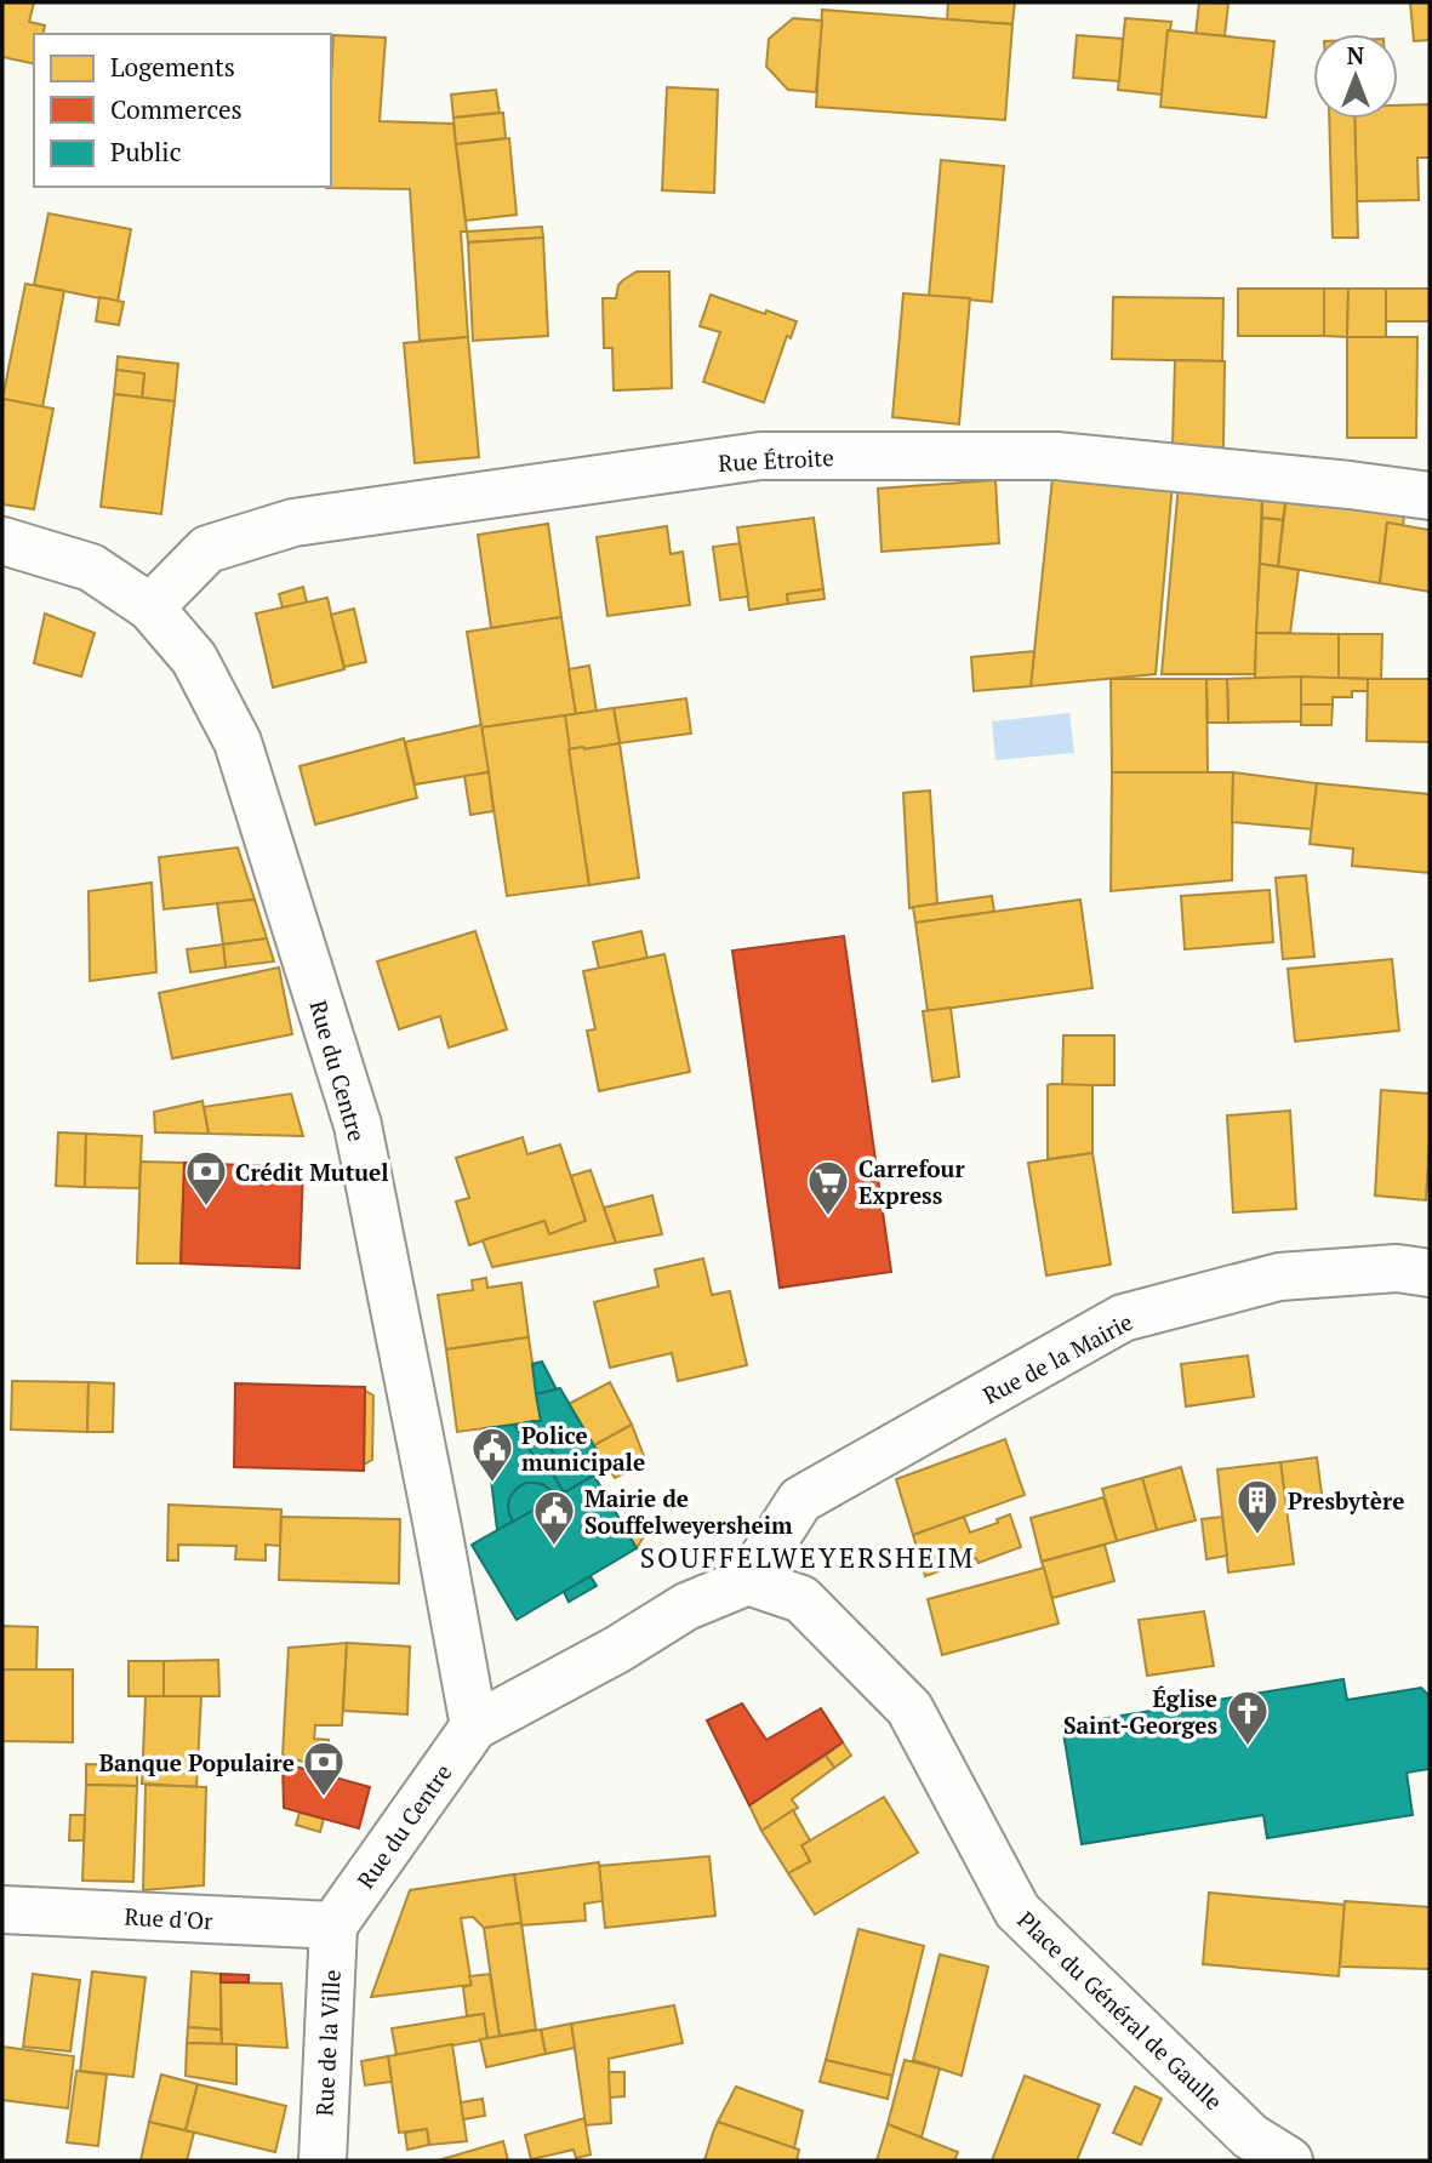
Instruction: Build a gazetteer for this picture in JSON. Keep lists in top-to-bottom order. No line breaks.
{"streets":{"street":["Rue Étroite","Rue du Centre","Rue de la Mairie","Rue d'Or","Place du Général de Gaulle","Rue de la Ville"]},"crossings":[["Rue Étroite","Rue du Centre"],["Rue du Centre","Rue de la Mairie"],["Rue du Centre","Rue d'Or"],["Rue du Centre","Place du Général de Gaulle"],["Rue du Centre","Rue de la Ville"],["Rue de la Mairie","Place du Général de Gaulle"],["Rue d'Or","Rue de la Ville"]],"districts":["SOUFFELWEYERSHEIM"],"places":{"bank":["Crédit Mutuel","Banque Populaire"],"supermarket":["Carrefour Express"],"public building":["Police municipale","Mairie de Souffelweyersheim"],"building":["Presbytère"],"church":["Église Saint-Georges"]},"legend":["Logements","Commerces","Public"],"north":"top"}
